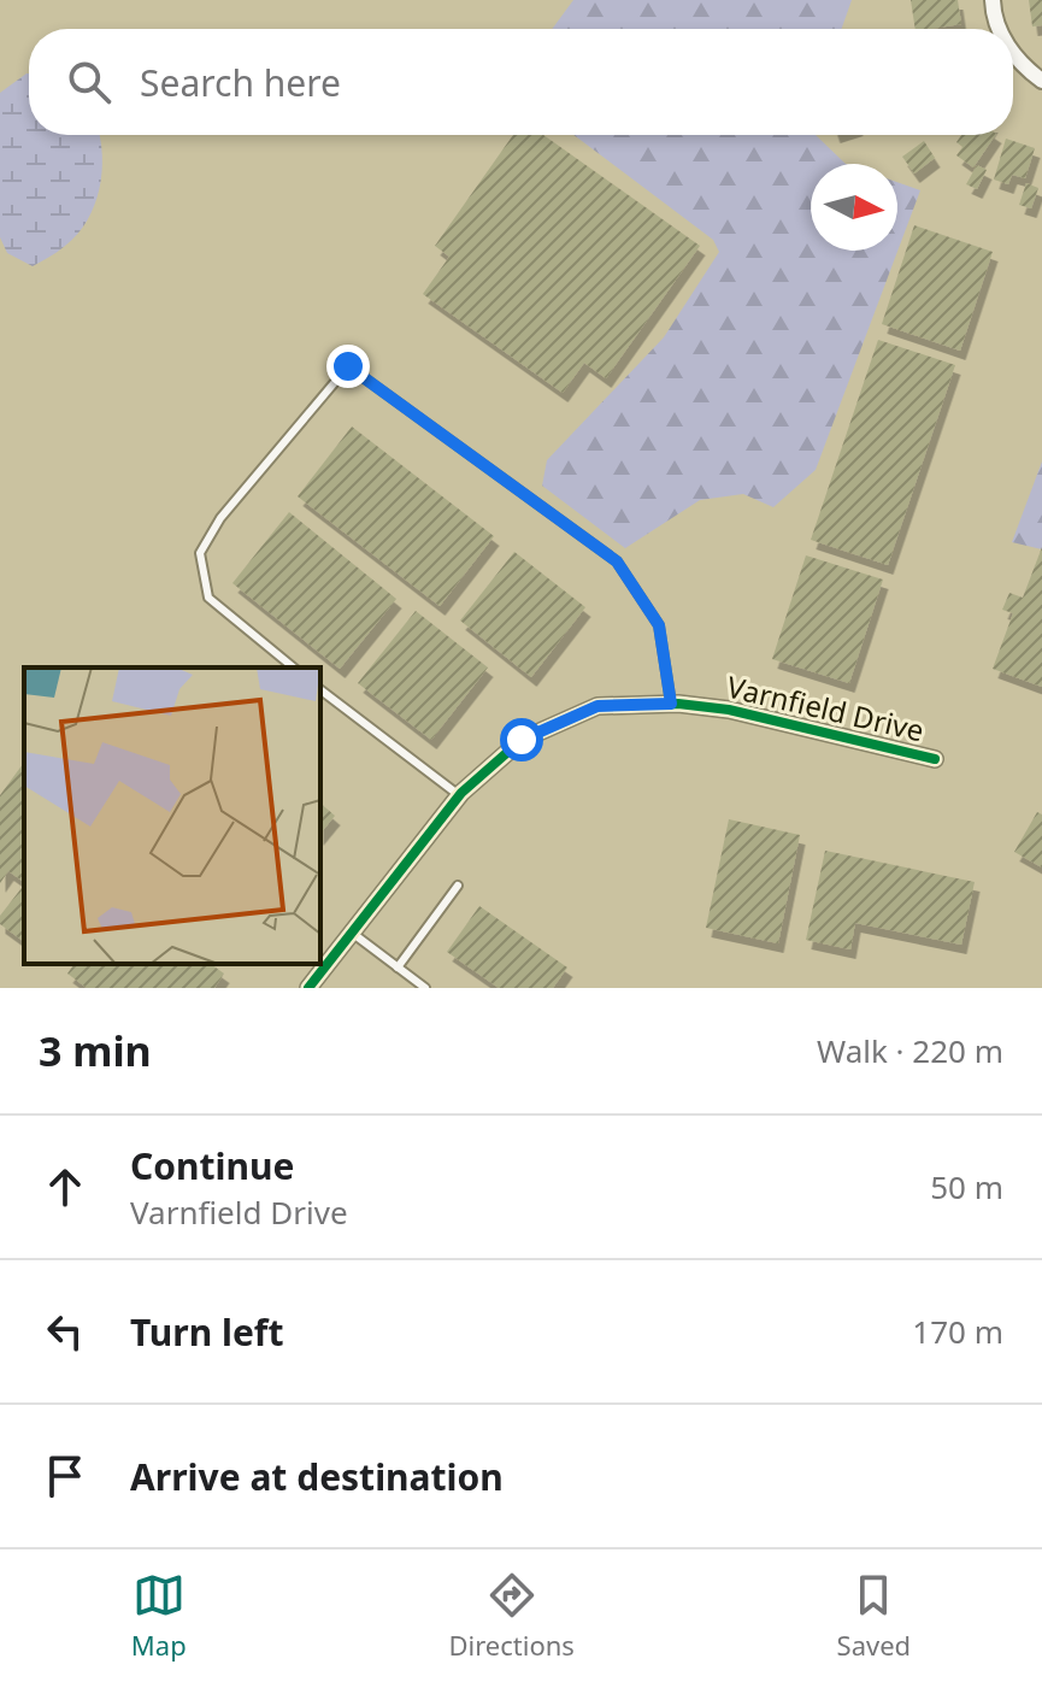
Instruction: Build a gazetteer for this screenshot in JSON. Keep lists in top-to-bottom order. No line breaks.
{"streets":{"street":["Varnfield Drive"]},"north":"right","page":{"search":"Search here","heading":["3 min","Walk · 220 m"],"list":[["Continue","Varnfield Drive","50 m"],["Turn left","170 m"],"Arrive at destination"],"nav":["Map","Directions","Saved"]}}
